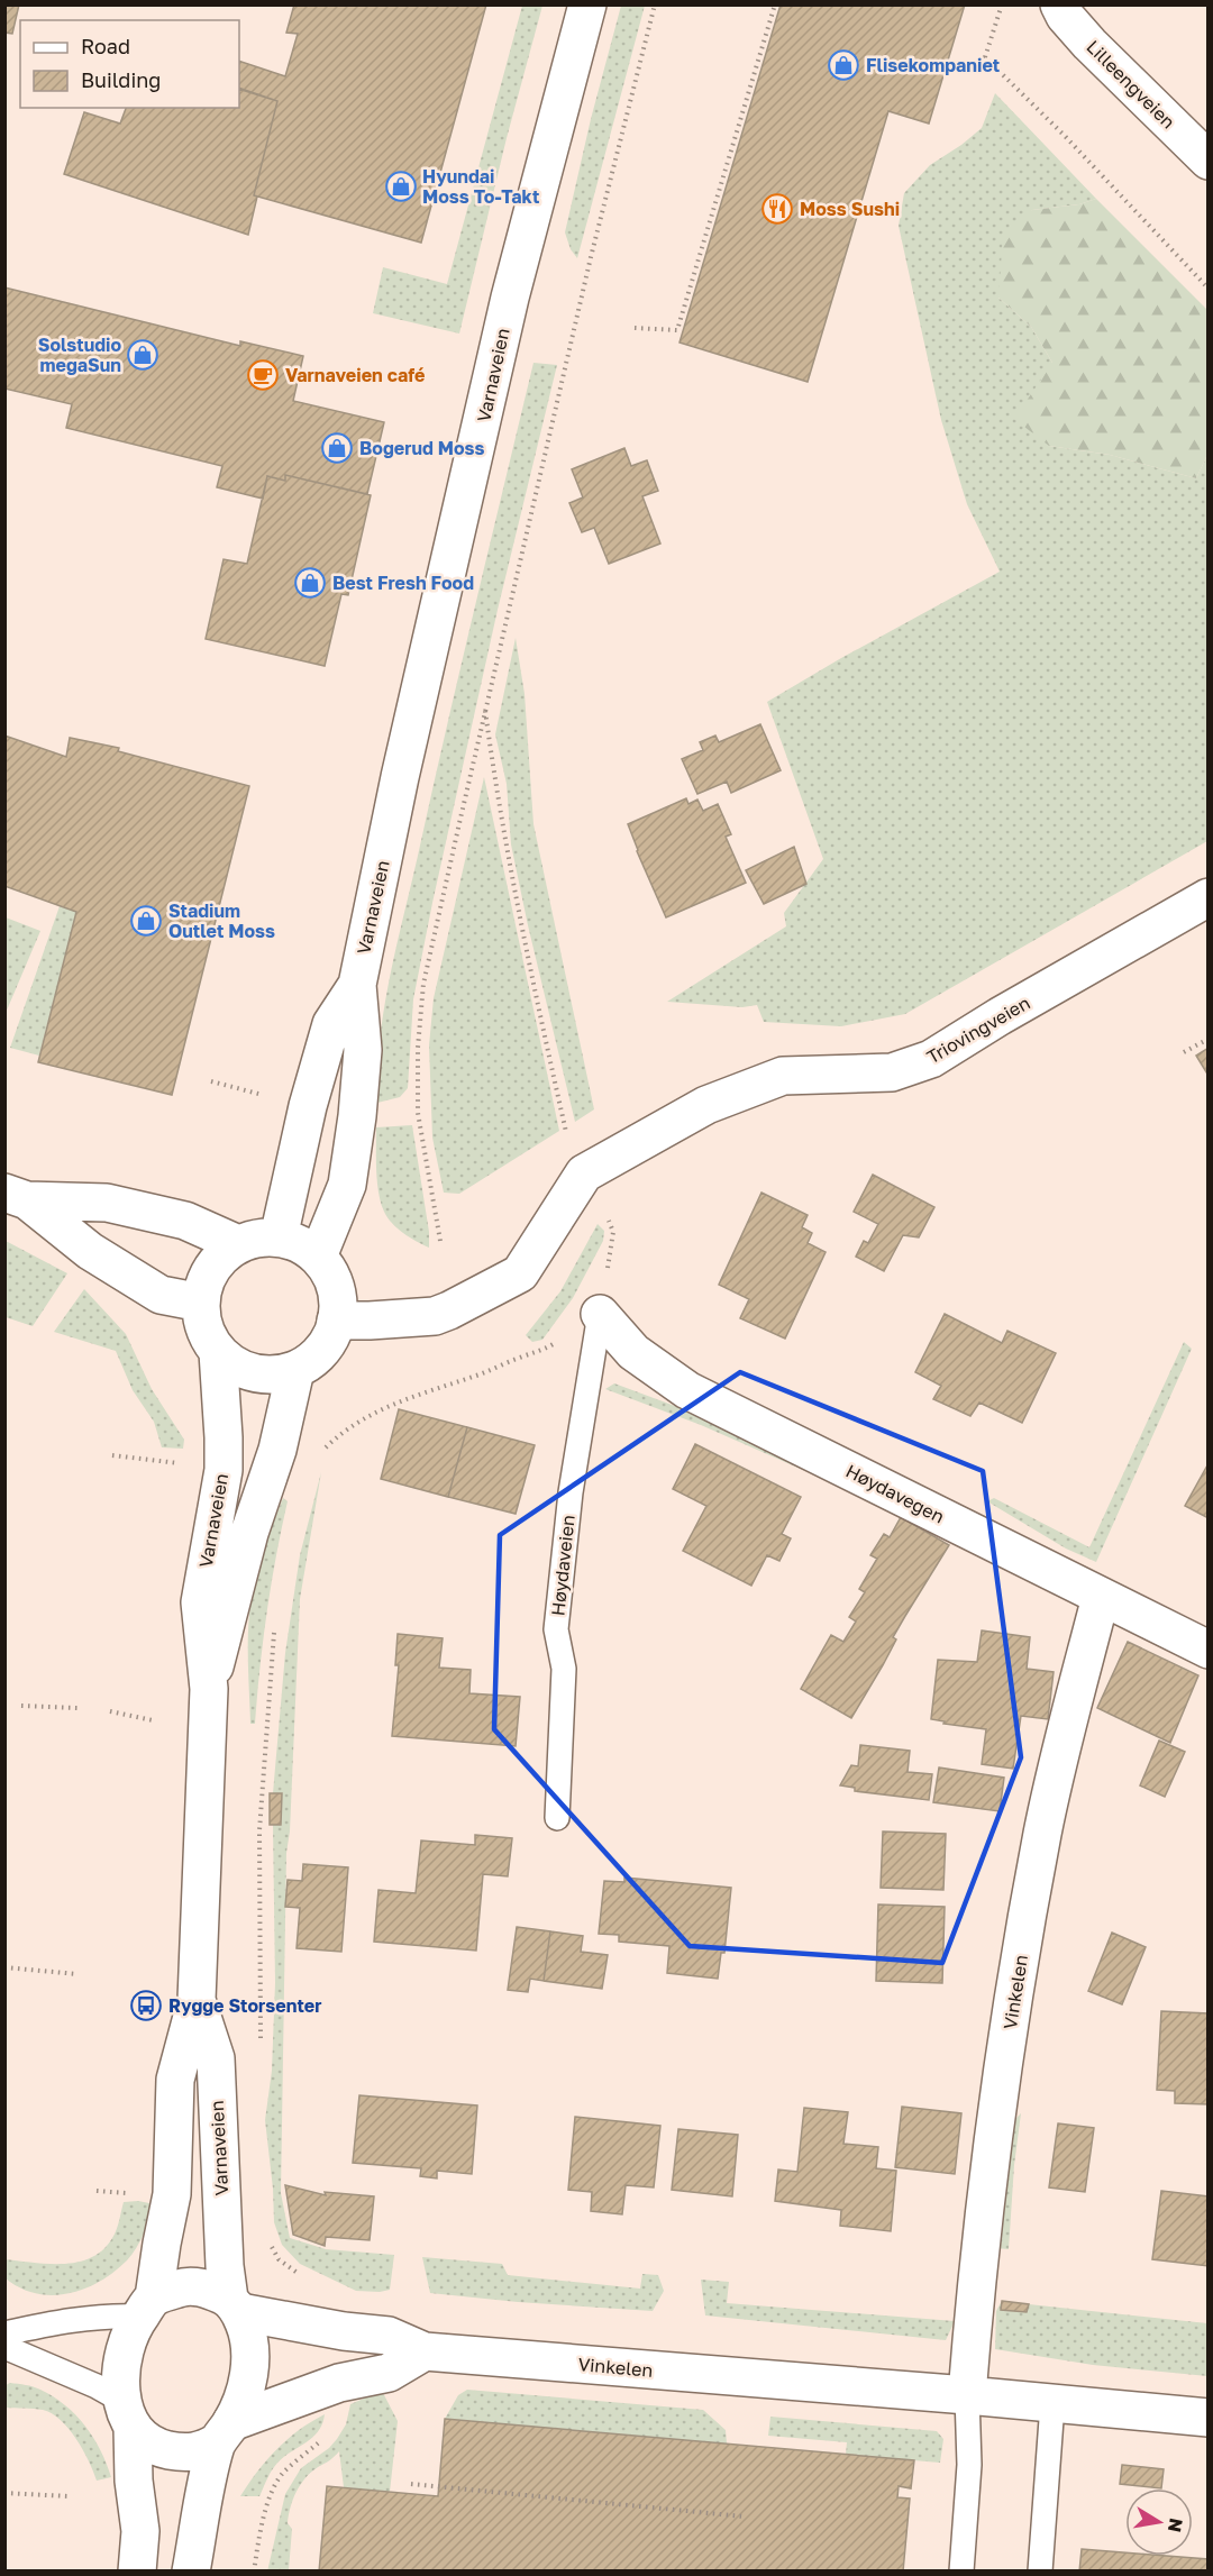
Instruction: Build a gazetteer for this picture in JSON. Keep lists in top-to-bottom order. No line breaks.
{"streets":{"street":["Lilleengveien","Varnaveien","Triovingveien","Høydavegen","Vinkelen"],"lane":["Høydaveien"]},"crossings":[["Varnaveien","Triovingveien"],["Varnaveien","Vinkelen"],["Høydavegen","Høydaveien"],["Høydavegen","Vinkelen"]],"places":{"shop":["Flisekompaniet","Hyundai Moss To-Takt","Solstudio megaSun","Bogerud Moss","Best Fresh Food","Stadium Outlet Moss"],"restaurant":["Moss Sushi"],"cafe":["Varnaveien café"],"bus stop":["Rygge Storsenter"]},"legend":["Road","Building"],"north":"right"}
